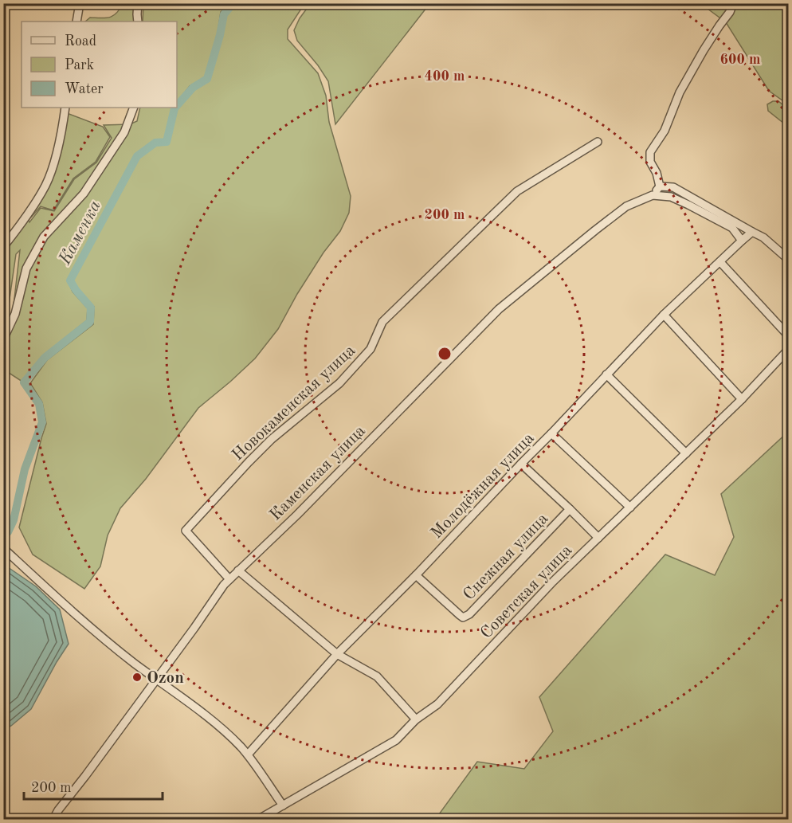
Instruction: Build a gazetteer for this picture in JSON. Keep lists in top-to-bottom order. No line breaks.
{"streets":{"street":["Новокаменская улица","Каменская улица","Молодёжная улица","Снежная улица","Советская улица"]},"crossings":[["Новокаменская улица","Каменская улица"],["Молодёжная улица","Снежная улица"]],"water":["Каменка"],"places":["Ozon"],"legend":["Road","Park","Water"],"scale_bar":"200 m","rings":["600 m","400 m","200 m"]}
